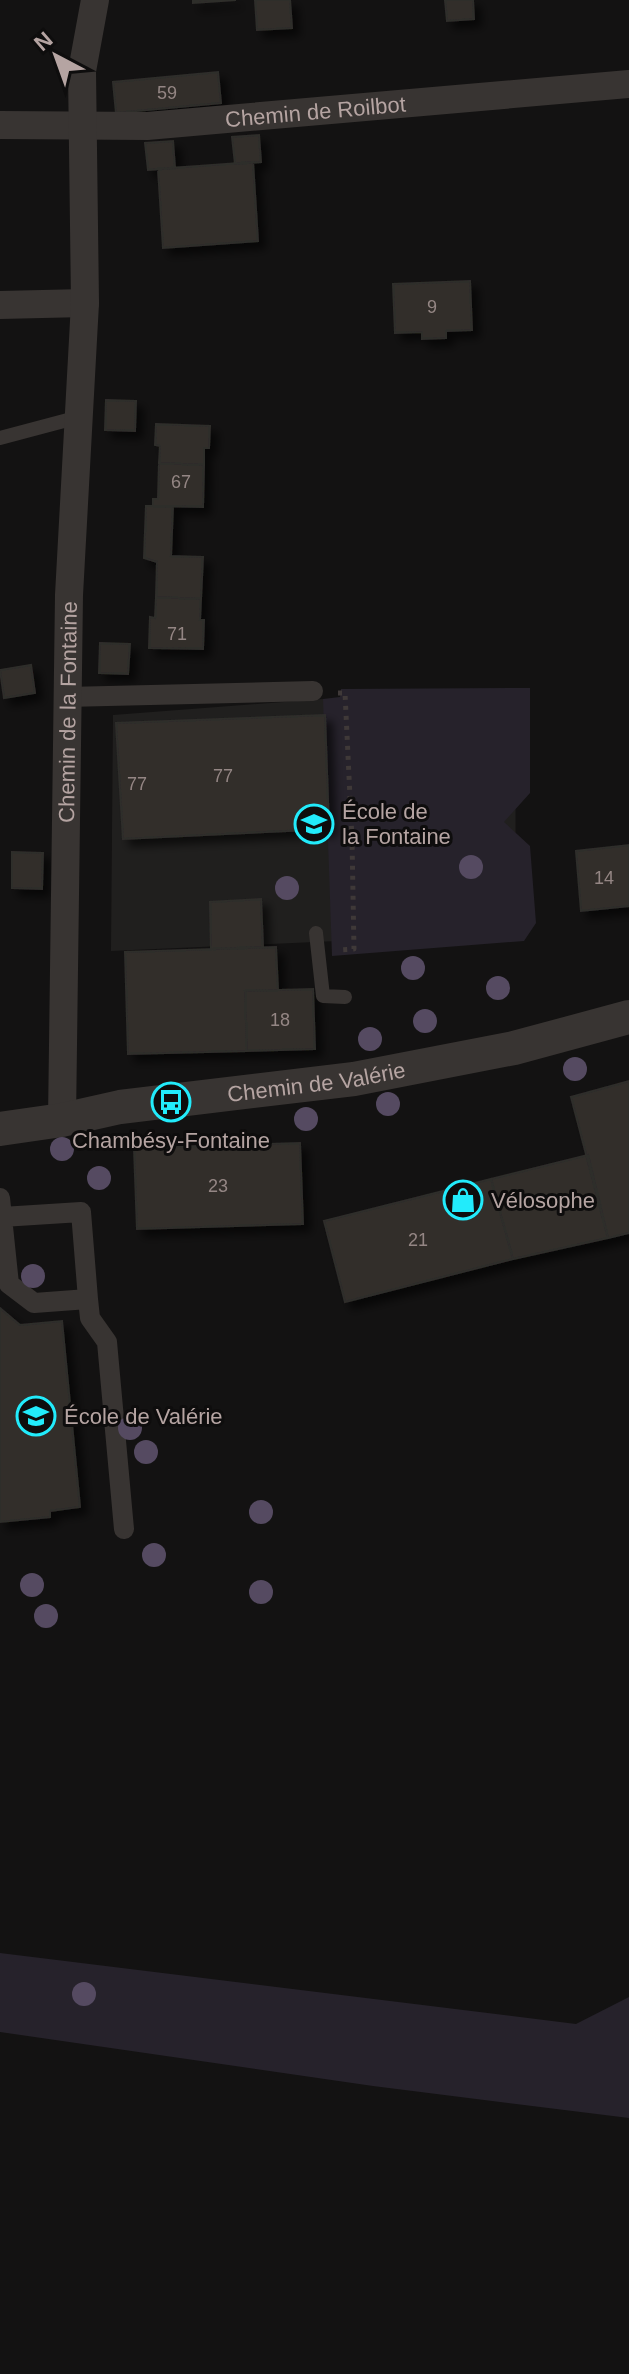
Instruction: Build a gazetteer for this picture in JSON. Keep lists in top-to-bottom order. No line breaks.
{"streets":{"street":["Chemin de Roilbot","Chemin de la Fontaine","Chemin de Valérie"]},"crossings":[["Chemin de Roilbot","Chemin de la Fontaine"],["Chemin de la Fontaine","Chemin de Valérie"]],"places":{"school or university":["École de la Fontaine","École de Valérie"],"bus stop":["Chambésy-Fontaine"],"shop":["Vélosophe"]},"house_numbers":["59","9","67","71","77","77","14","18","23","21"],"north":"top left"}
